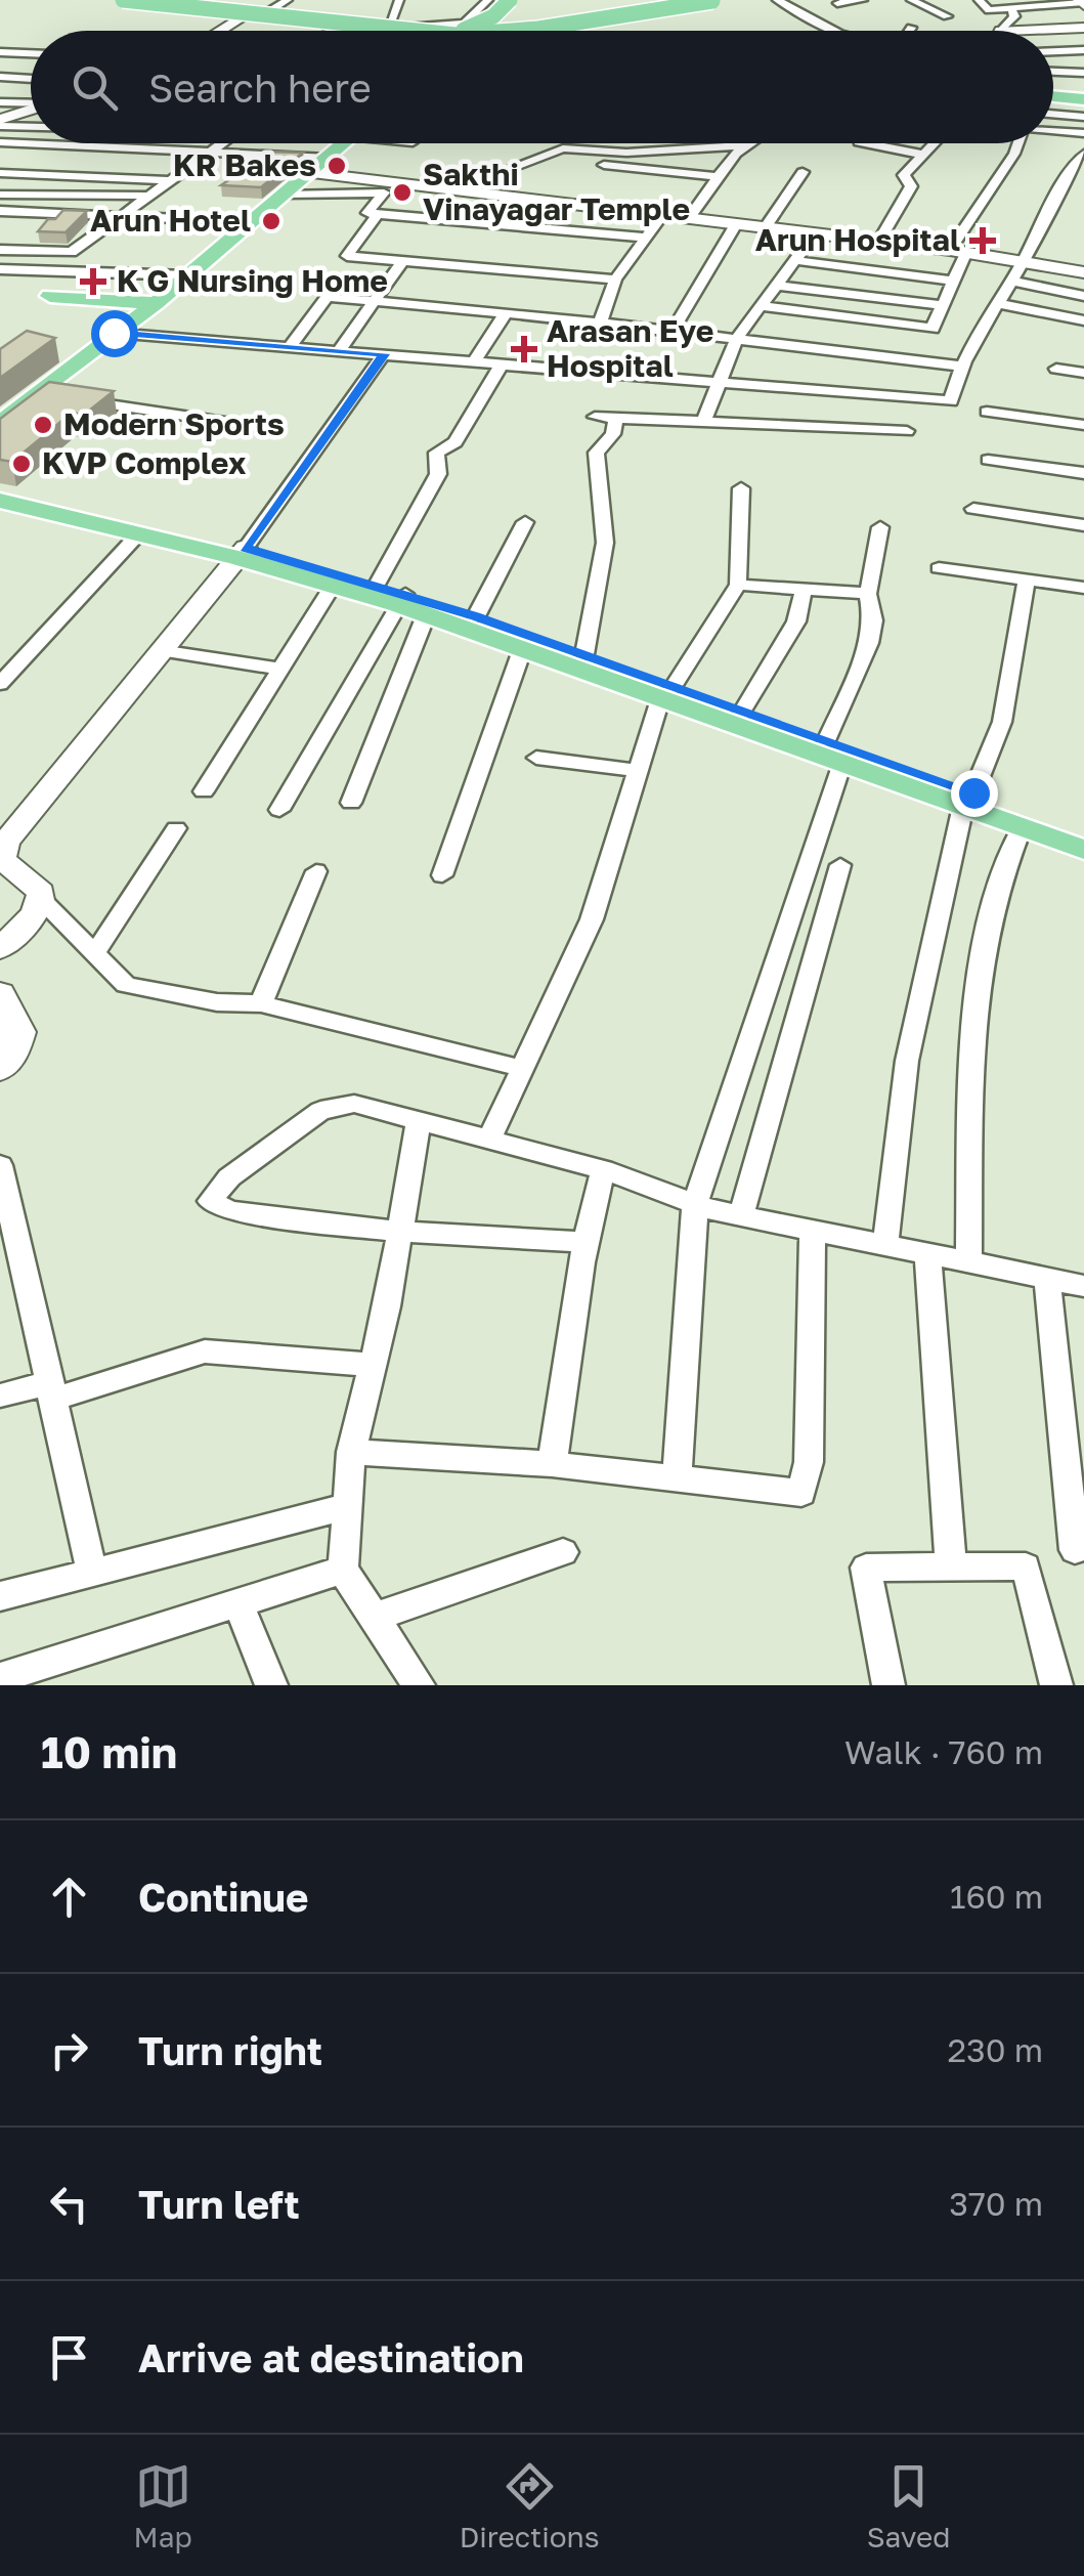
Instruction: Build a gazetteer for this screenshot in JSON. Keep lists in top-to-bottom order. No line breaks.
{"places":{"other":["KR Bakes","Sakthi Vinayagar Temple","Arun Hotel","Modern Sports","KVP Complex"],"health":["Arun Hospital","K G Nursing Home","Arasan Eye Hospital"]},"page":{"search":"Search here","heading":["10 min","Walk · 760 m"],"list":[["Continue","160 m"],["Turn right","230 m"],["Turn left","370 m"],"Arrive at destination"],"nav":["Map","Directions","Saved"]}}
